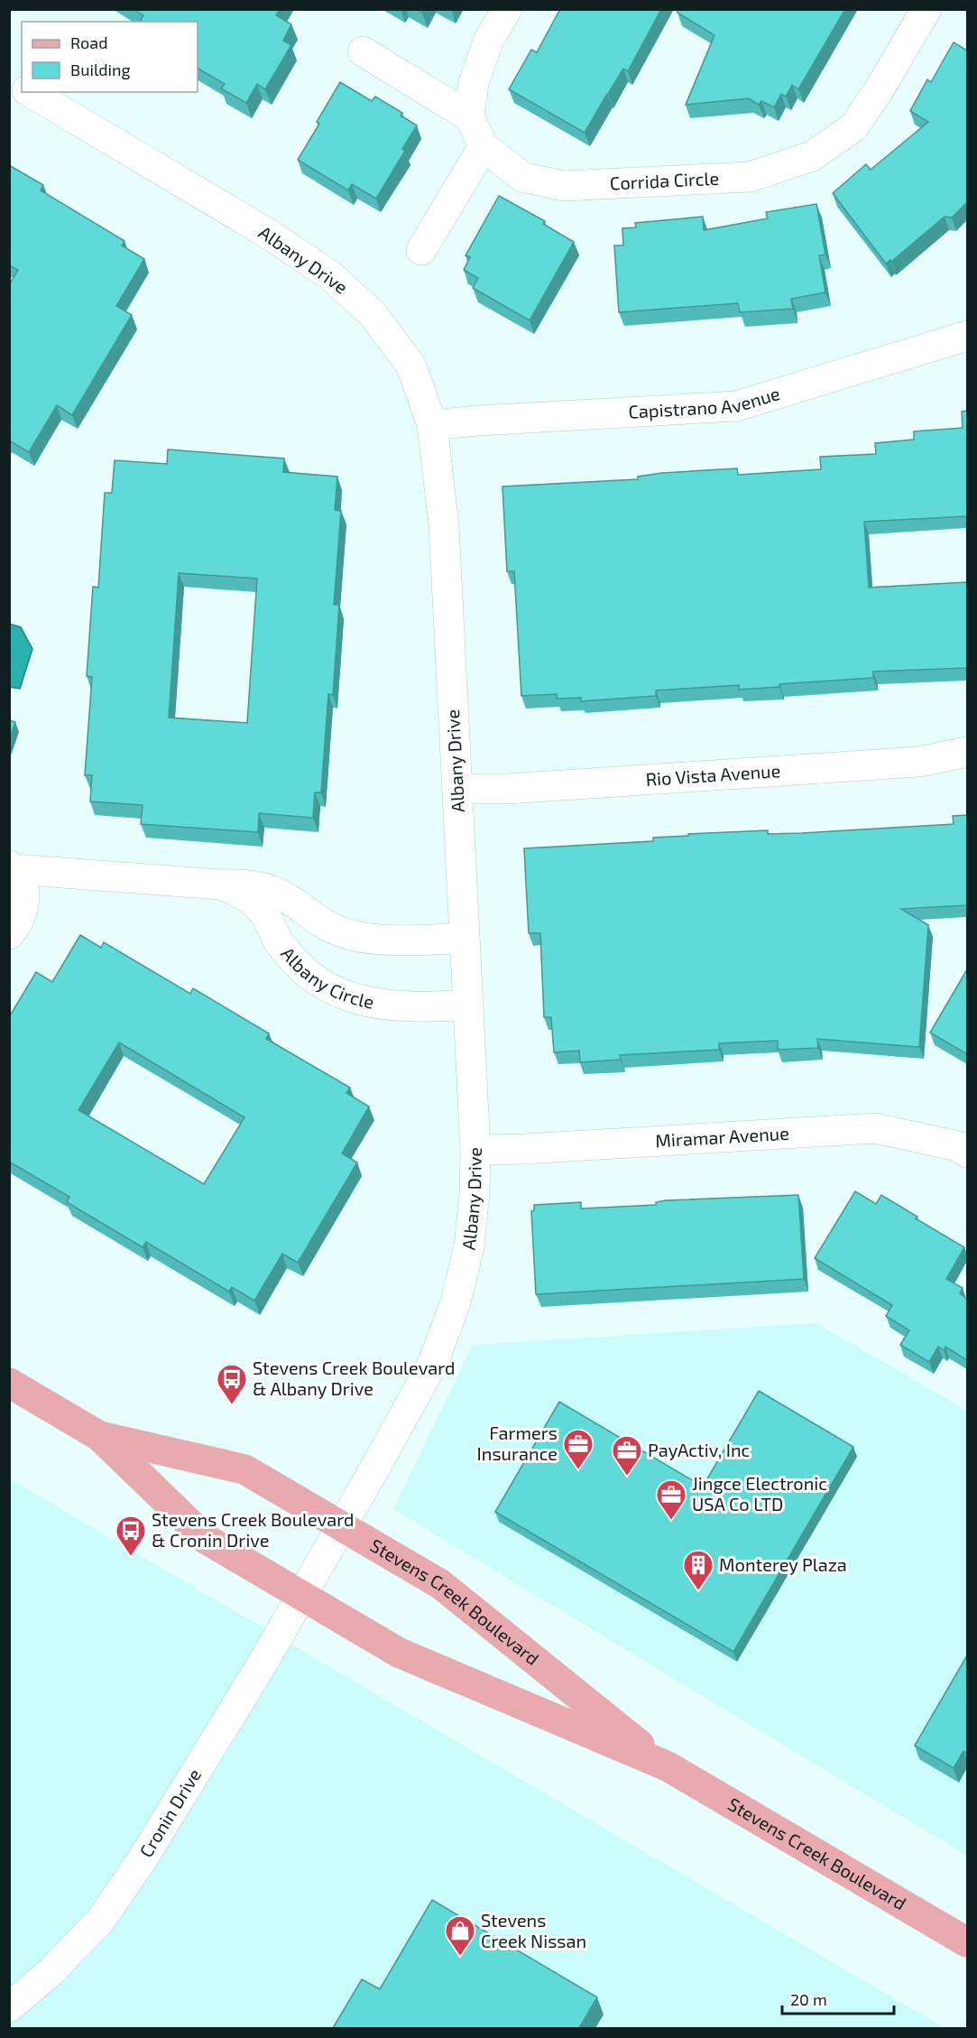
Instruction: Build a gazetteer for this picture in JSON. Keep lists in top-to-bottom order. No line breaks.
{"streets":{"main road":["Stevens Creek Boulevard"],"street":["Corrida Circle","Albany Drive","Capistrano Avenue","Rio Vista Avenue","Albany Circle","Miramar Avenue","Cronin Drive"]},"crossings":[["Albany Drive","Capistrano Avenue"],["Albany Drive","Rio Vista Avenue"],["Albany Drive","Albany Circle"],["Albany Drive","Miramar Avenue"],["Albany Drive","Stevens Creek Boulevard"],["Albany Drive","Cronin Drive"],["Stevens Creek Boulevard","Cronin Drive"]],"places":{"bus stop":["Stevens Creek Boulevard & Albany Drive","Stevens Creek Boulevard & Cronin Drive"],"office":["Farmers Insurance","PayActiv, Inc","Jingce Electronic USA Co LTD"],"building":["Monterey Plaza"],"shop":["Stevens Creek Nissan"]},"legend":["Road","Building"],"scale_bar":"20 m"}
